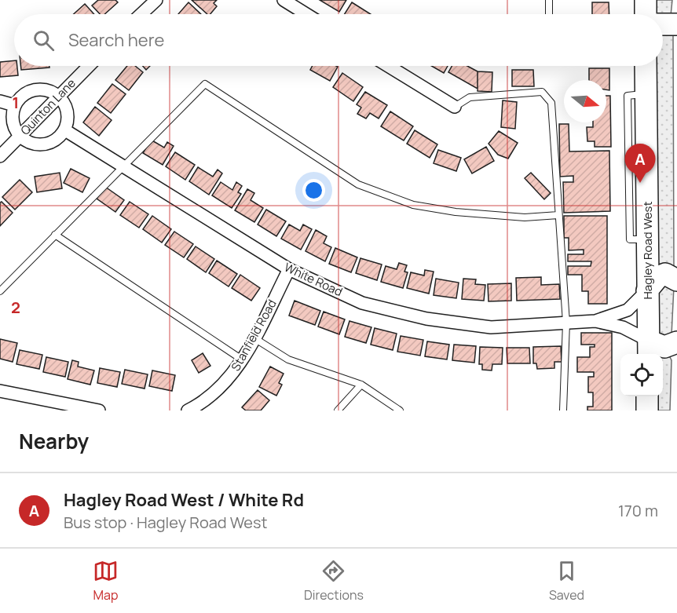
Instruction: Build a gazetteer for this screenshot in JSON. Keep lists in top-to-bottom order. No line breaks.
{"streets":{"highway":["Hagley Road West"],"street":["Quinton Lane","White Road","Stanfield Road"]},"crossings":[["Hagley Road West","White Road"],["White Road","Stanfield Road"]],"north":"right","page":{"search":"Search here","pins":"A","heading":"Nearby","list":[{"mark":"A","name":"Hagley Road West / White Rd","note":"Bus stop · Hagley Road West","value":"170 m"}],"nav":["Map","Directions","Saved"]},"grid":{"rows":["1","2"]}}
